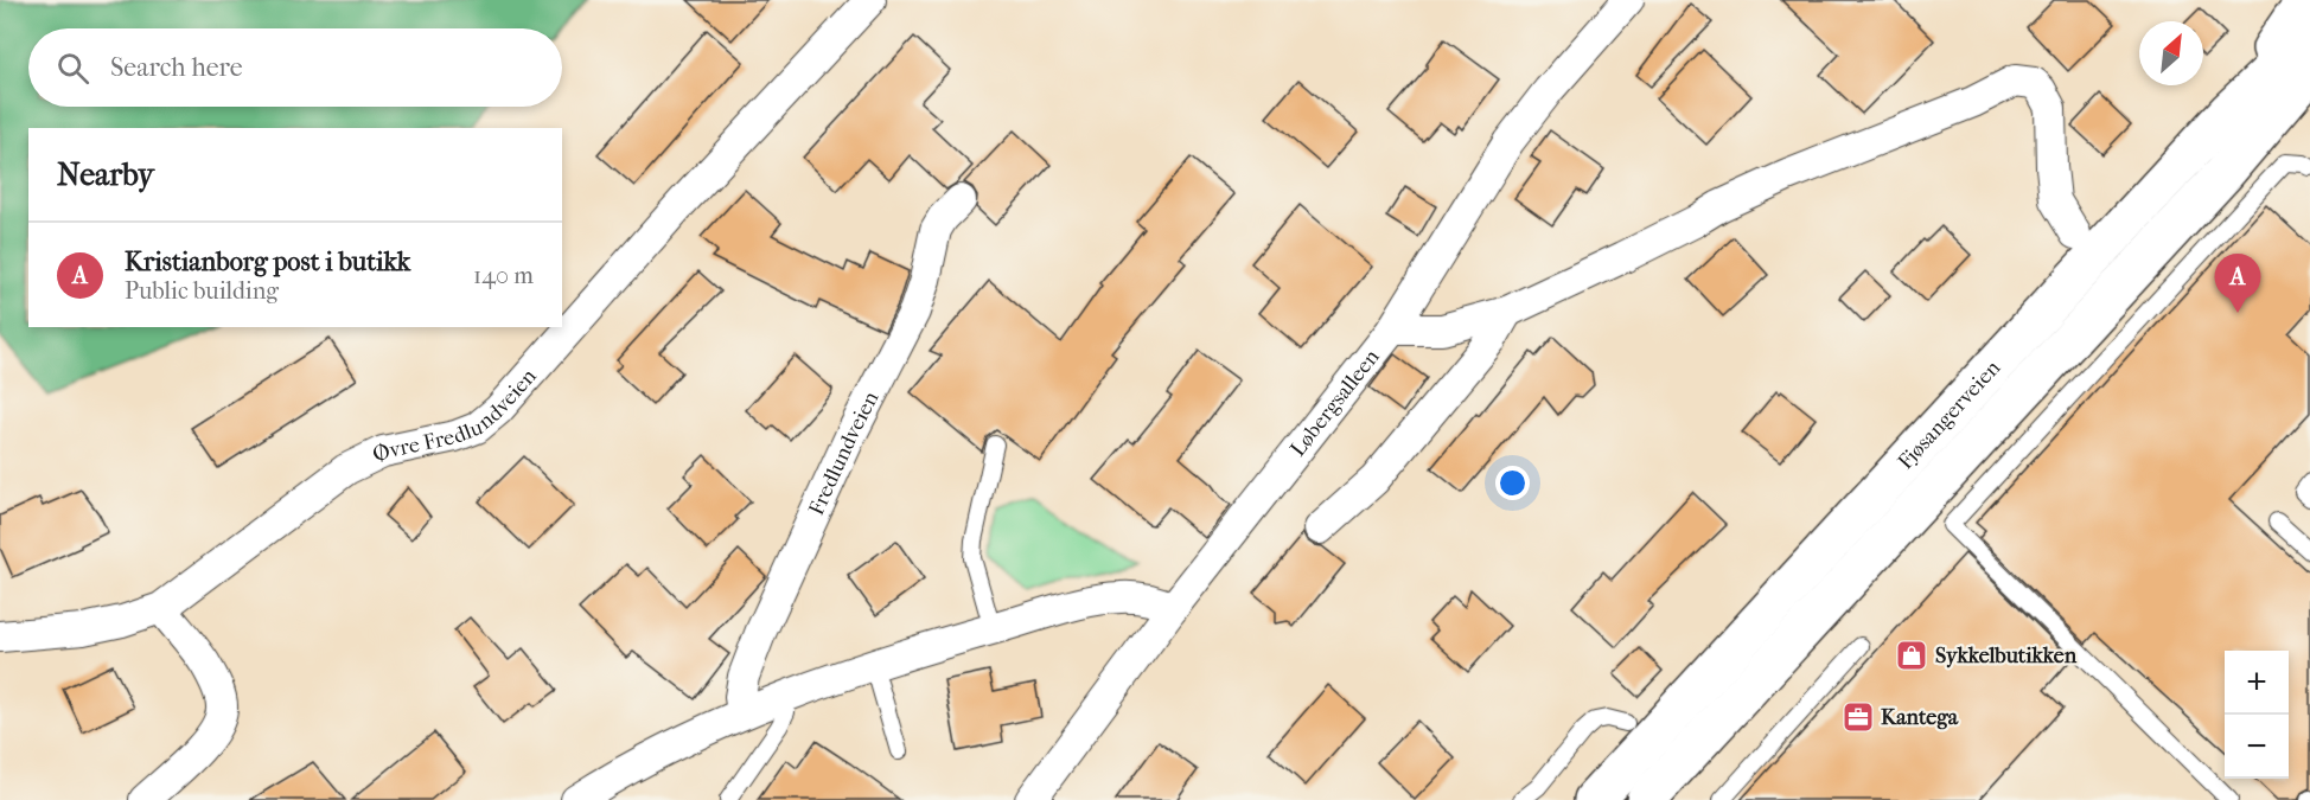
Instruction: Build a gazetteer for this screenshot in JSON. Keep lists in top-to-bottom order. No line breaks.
{"streets":{"highway":["Fjøsangerveien"],"street":["Løbergsalleen","Øvre Fredlundveien","Fredlundveien"]},"places":{"shop":["Sykkelbutikken"],"office":["Kantega"]},"north":"top right","page":{"search":"Search here","heading":"Nearby","list":[{"mark":"A","name":"Kristianborg post i butikk","note":"Public building","value":"140 m"}],"pins":"A","map_buttons":["+","−"]}}
